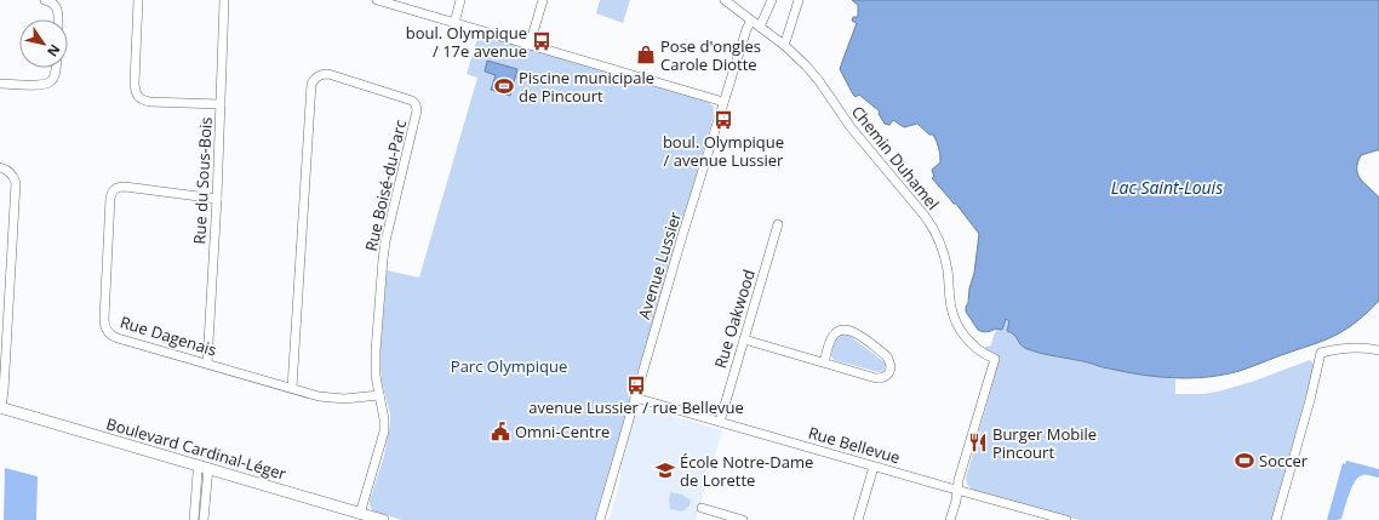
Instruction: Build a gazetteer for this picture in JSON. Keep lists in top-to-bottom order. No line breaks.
{"streets":{"street":["Chemin Duhamel","Rue du Sous-Bois","Rue Boisé-du-Parc","Avenue Lussier","Rue Oakwood","Rue Dagenais","Rue Bellevue","Boulevard Cardinal-Léger"]},"crossings":[["Chemin Duhamel","Avenue Lussier"],["Chemin Duhamel","Rue Bellevue"],["Rue du Sous-Bois","Rue Dagenais"],["Rue Boisé-du-Parc","Rue Dagenais"],["Rue Boisé-du-Parc","Boulevard Cardinal-Léger"],["Avenue Lussier","Rue Bellevue"],["Rue Oakwood","Rue Bellevue"]],"water":["Lac Saint-Louis"],"parks":["Parc Olympique"],"places":{"bus stop":["boul. Olympique / 17e avenue","boul. Olympique / avenue Lussier","avenue Lussier / rue Bellevue"],"shop":["Pose d'ongles Carole Diotte"],"sports":["Piscine municipale de Pincourt","Soccer"],"public building":["Omni-Centre"],"restaurant":["Burger Mobile Pincourt"],"school or university":["École Notre-Dame de Lorette"]},"north":"bottom right"}
